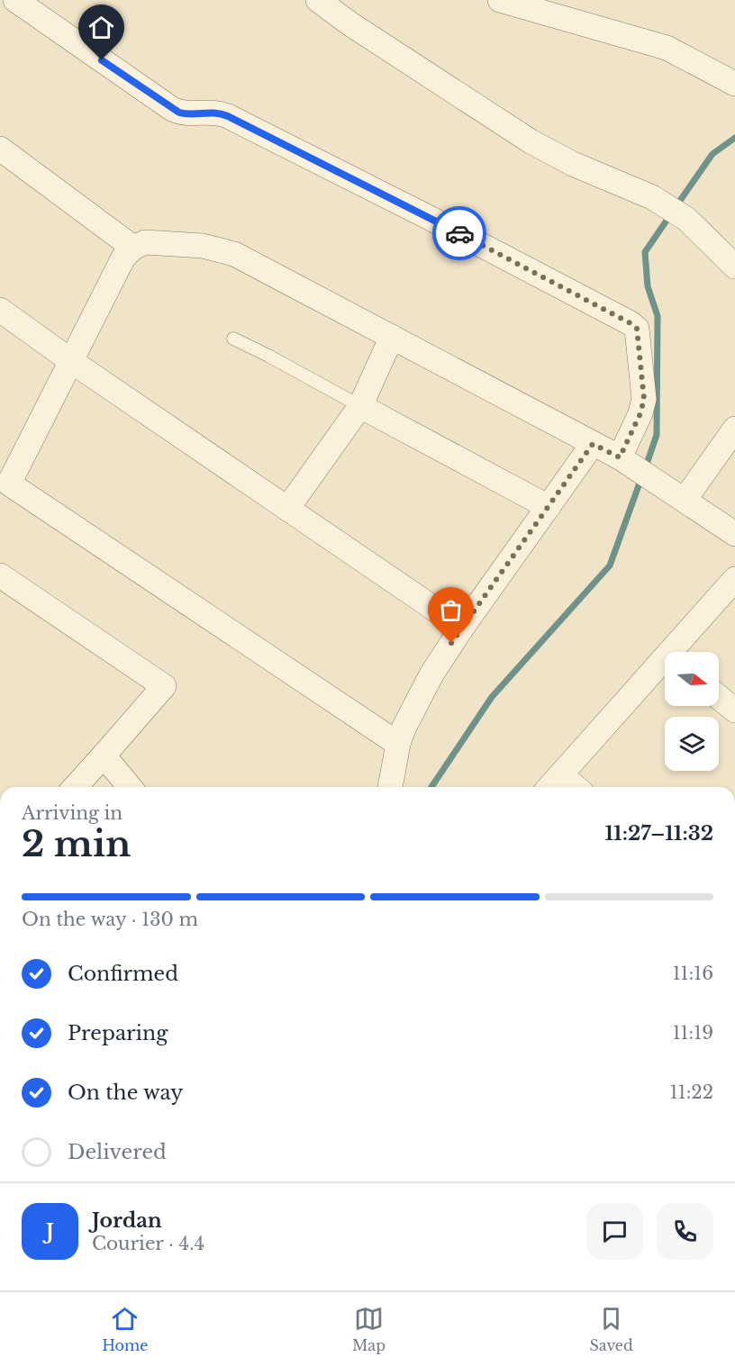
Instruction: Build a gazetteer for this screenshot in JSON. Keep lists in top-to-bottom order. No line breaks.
{"north":"right","page":{"heading":["2 min","Arriving in","11:27–11:32"],"panel":["Jordan","Courier · 4.4"],"bar":"On the way · 130 m","list":[["Confirmed","11:16"],["Preparing","11:19"],["On the way","11:22"],"Delivered"],"round":"J","tabs":["Home","Map","Saved"]}}
